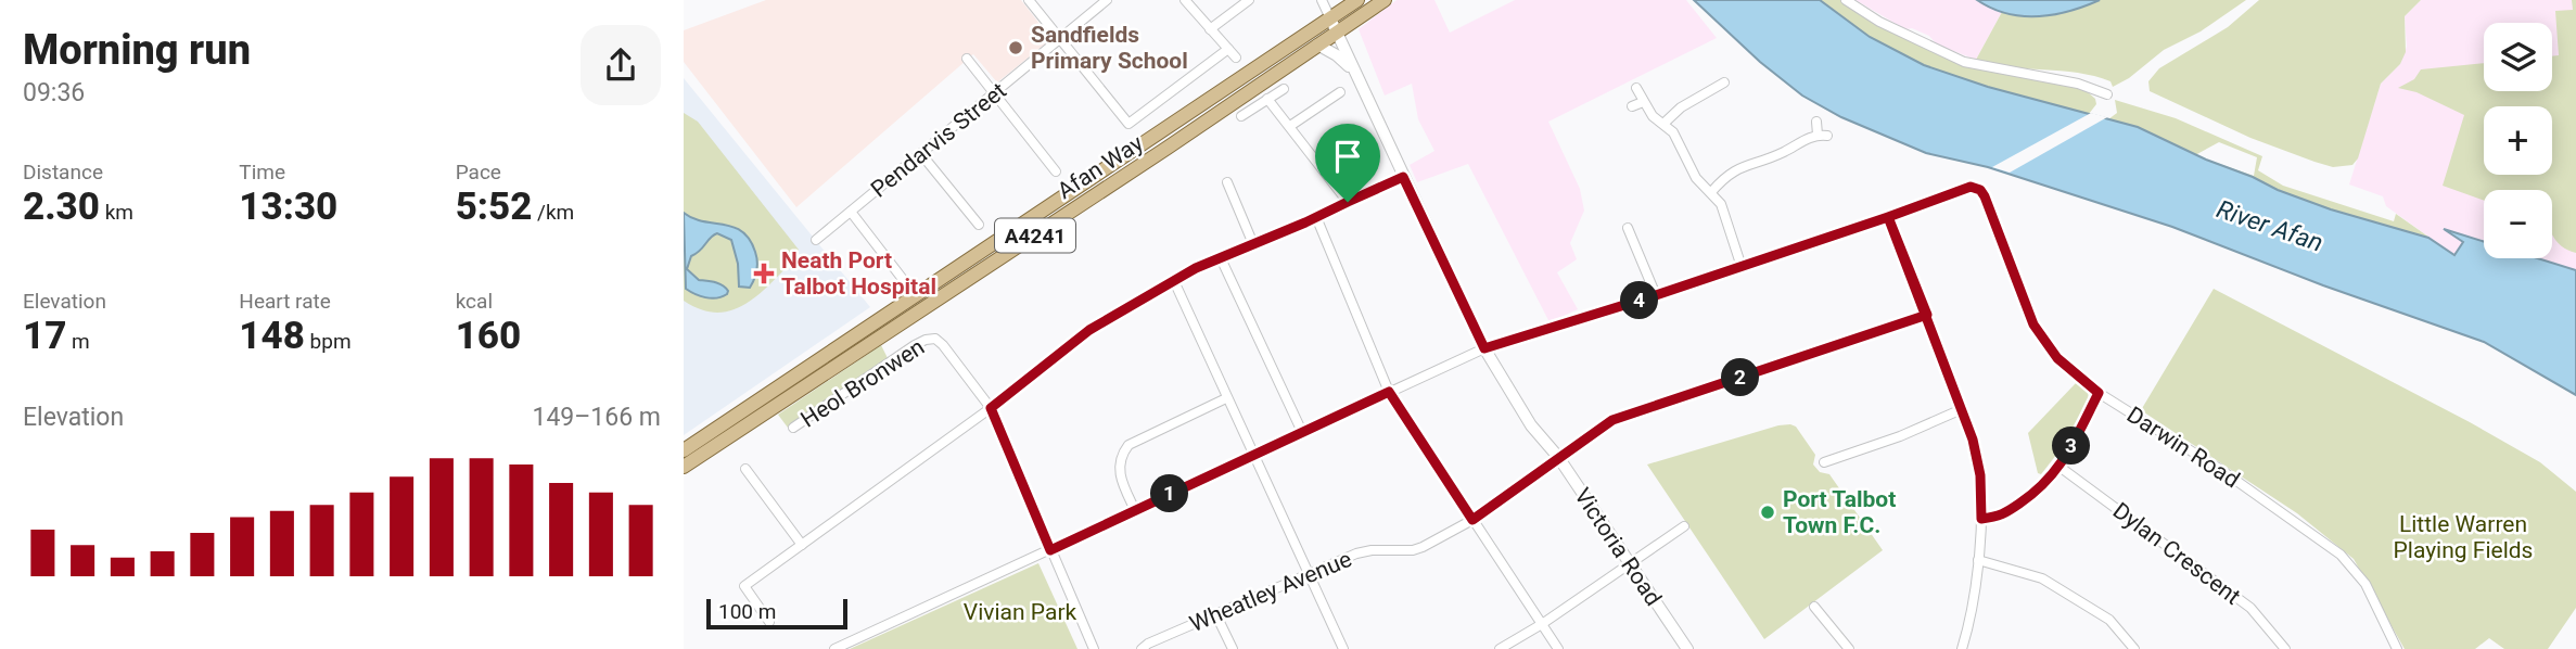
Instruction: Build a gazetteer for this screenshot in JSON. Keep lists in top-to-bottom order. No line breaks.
{"streets":{"main road":["Afan Way","A4241"],"street":["Pendarvis Street","Heol Bronwen","Darwin Road","Victoria Road","Dylan Crescent","Wheatley Avenue"]},"crossings":[["Afan Way","Victoria Road"],["Victoria Road","Wheatley Avenue"]],"water":["River Afan"],"parks":["Little Warren Playing Fields","Vivian Park"],"places":{"other":["Sandfields Primary School","Port Talbot Town F.C."],"health":["Neath Port Talbot Hospital"]},"scale_bar":"100 m","page":{"heading":["Morning run","09:36"],"map_buttons":["+","−"],"stats":[["Distance","2.30 km"],["Time","13:30"],["Pace","5:52 /km"],["Elevation","17 m"],["Heart rate","148 bpm"],["kcal","160"]],"pins":["4","2","3","1"],"chart":["Elevation","149–166 m"],"scale":"100 m"}}
